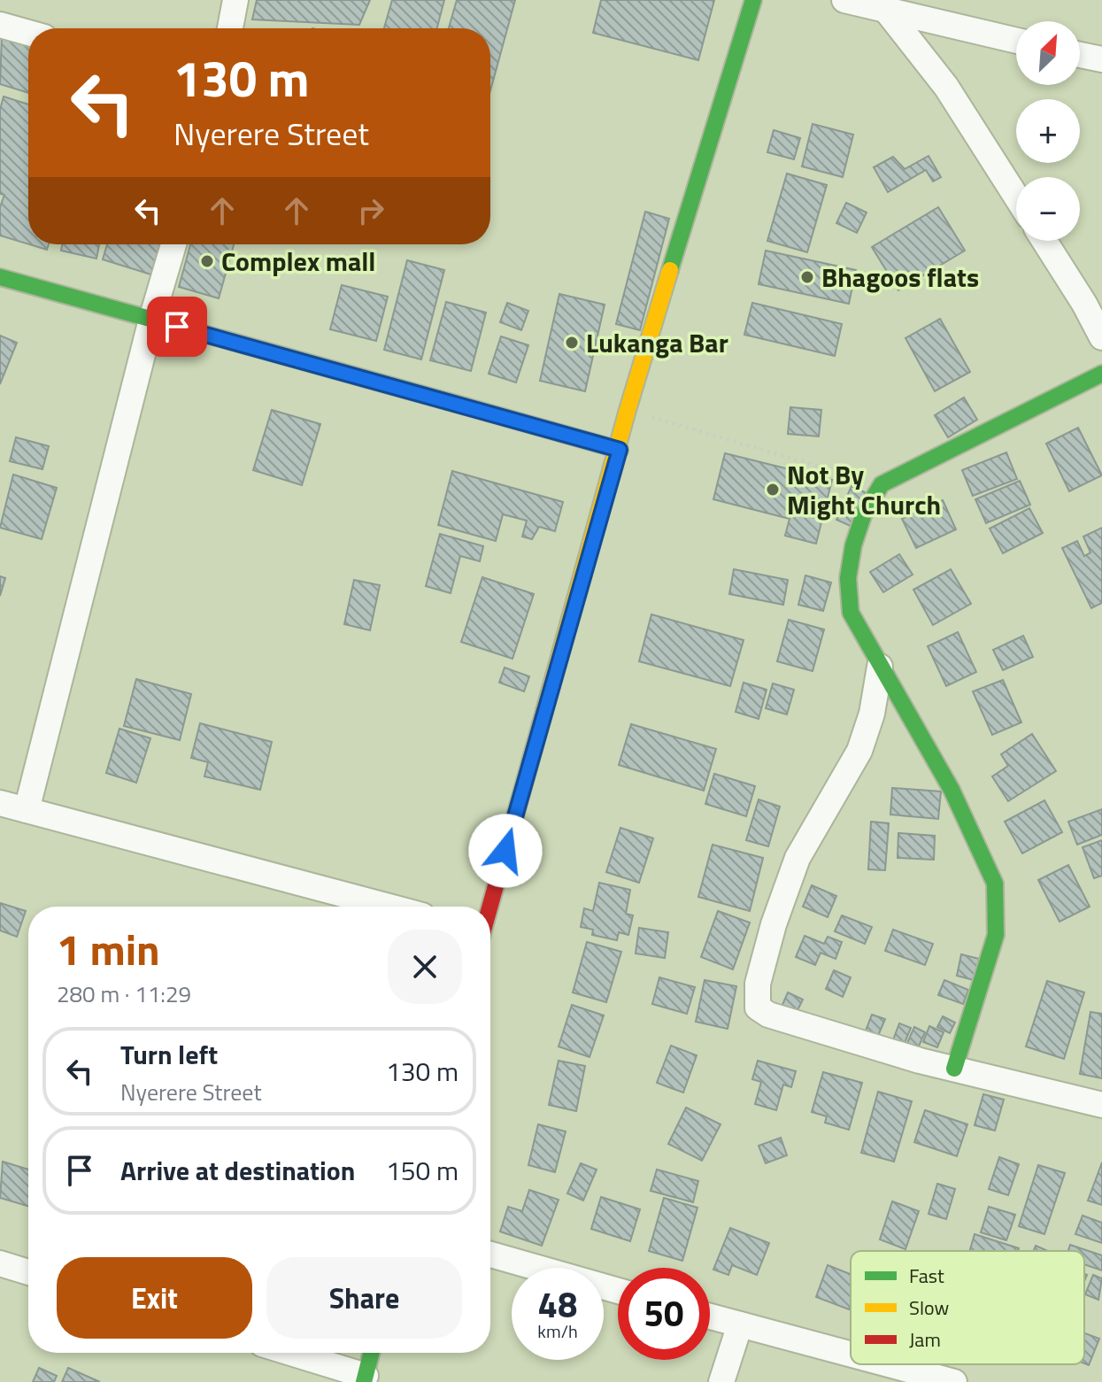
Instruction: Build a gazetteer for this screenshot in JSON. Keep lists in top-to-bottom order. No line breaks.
{"places":["Complex mall","Bhagoos flats","Lukanga Bar","Not By Might Church"],"legend":["Fast","Slow","Jam"],"north":"top right","page":{"map_buttons":["+","−"],"turn":["130 m","Nyerere Street"],"heading":["1 min","280 m · 11:29"],"list":[{"name":"Turn left","note":"Nyerere Street","value":"130 m"},{"name":"Arrive at destination","value":"150 m"}],"buttons":["Exit","Share"],"speed":"48 km/h","limit":"50"}}
